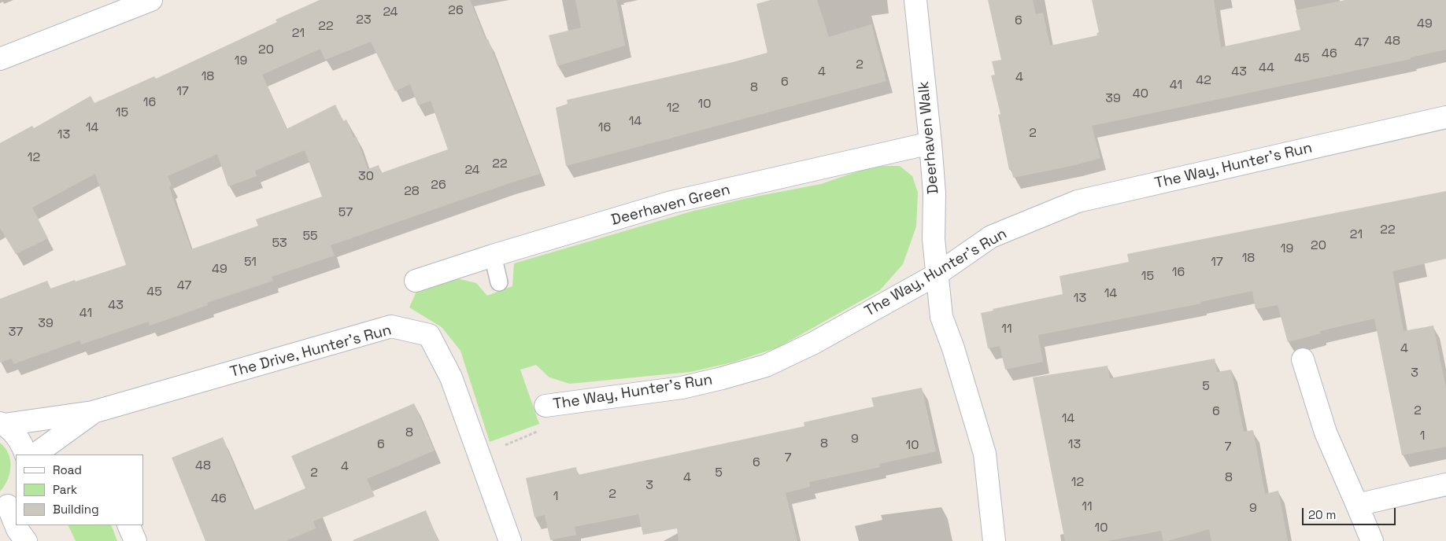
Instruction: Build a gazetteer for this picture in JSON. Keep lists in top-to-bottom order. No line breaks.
{"streets":{"street":["Deerhaven Walk","The Way, Hunter's Run","Deerhaven Green","The Drive, Hunter's Run"]},"crossings":[["Deerhaven Walk","The Way, Hunter's Run"],["Deerhaven Walk","Deerhaven Green"]],"house_numbers":["26","24","23","6","49","22","21","48","47","20","46","45","19","2","44","4","43","18","4","42","6","41","8","17","40","39","16","10","12","15","14","14","16","2","13","12","22","24","30","26","28","57","22","21","55","53","20","19","18","51","17","49","16","15","47","45","14","13","43","41","39","11","37","4","3","5","2","6","14","8","1","9","8","6","13","10","7","7","6","48","4","2","5","4","8","12","3","2","1","46","11","9","10"],"legend":["Road","Park","Building"],"scale_bar":"20 m"}
